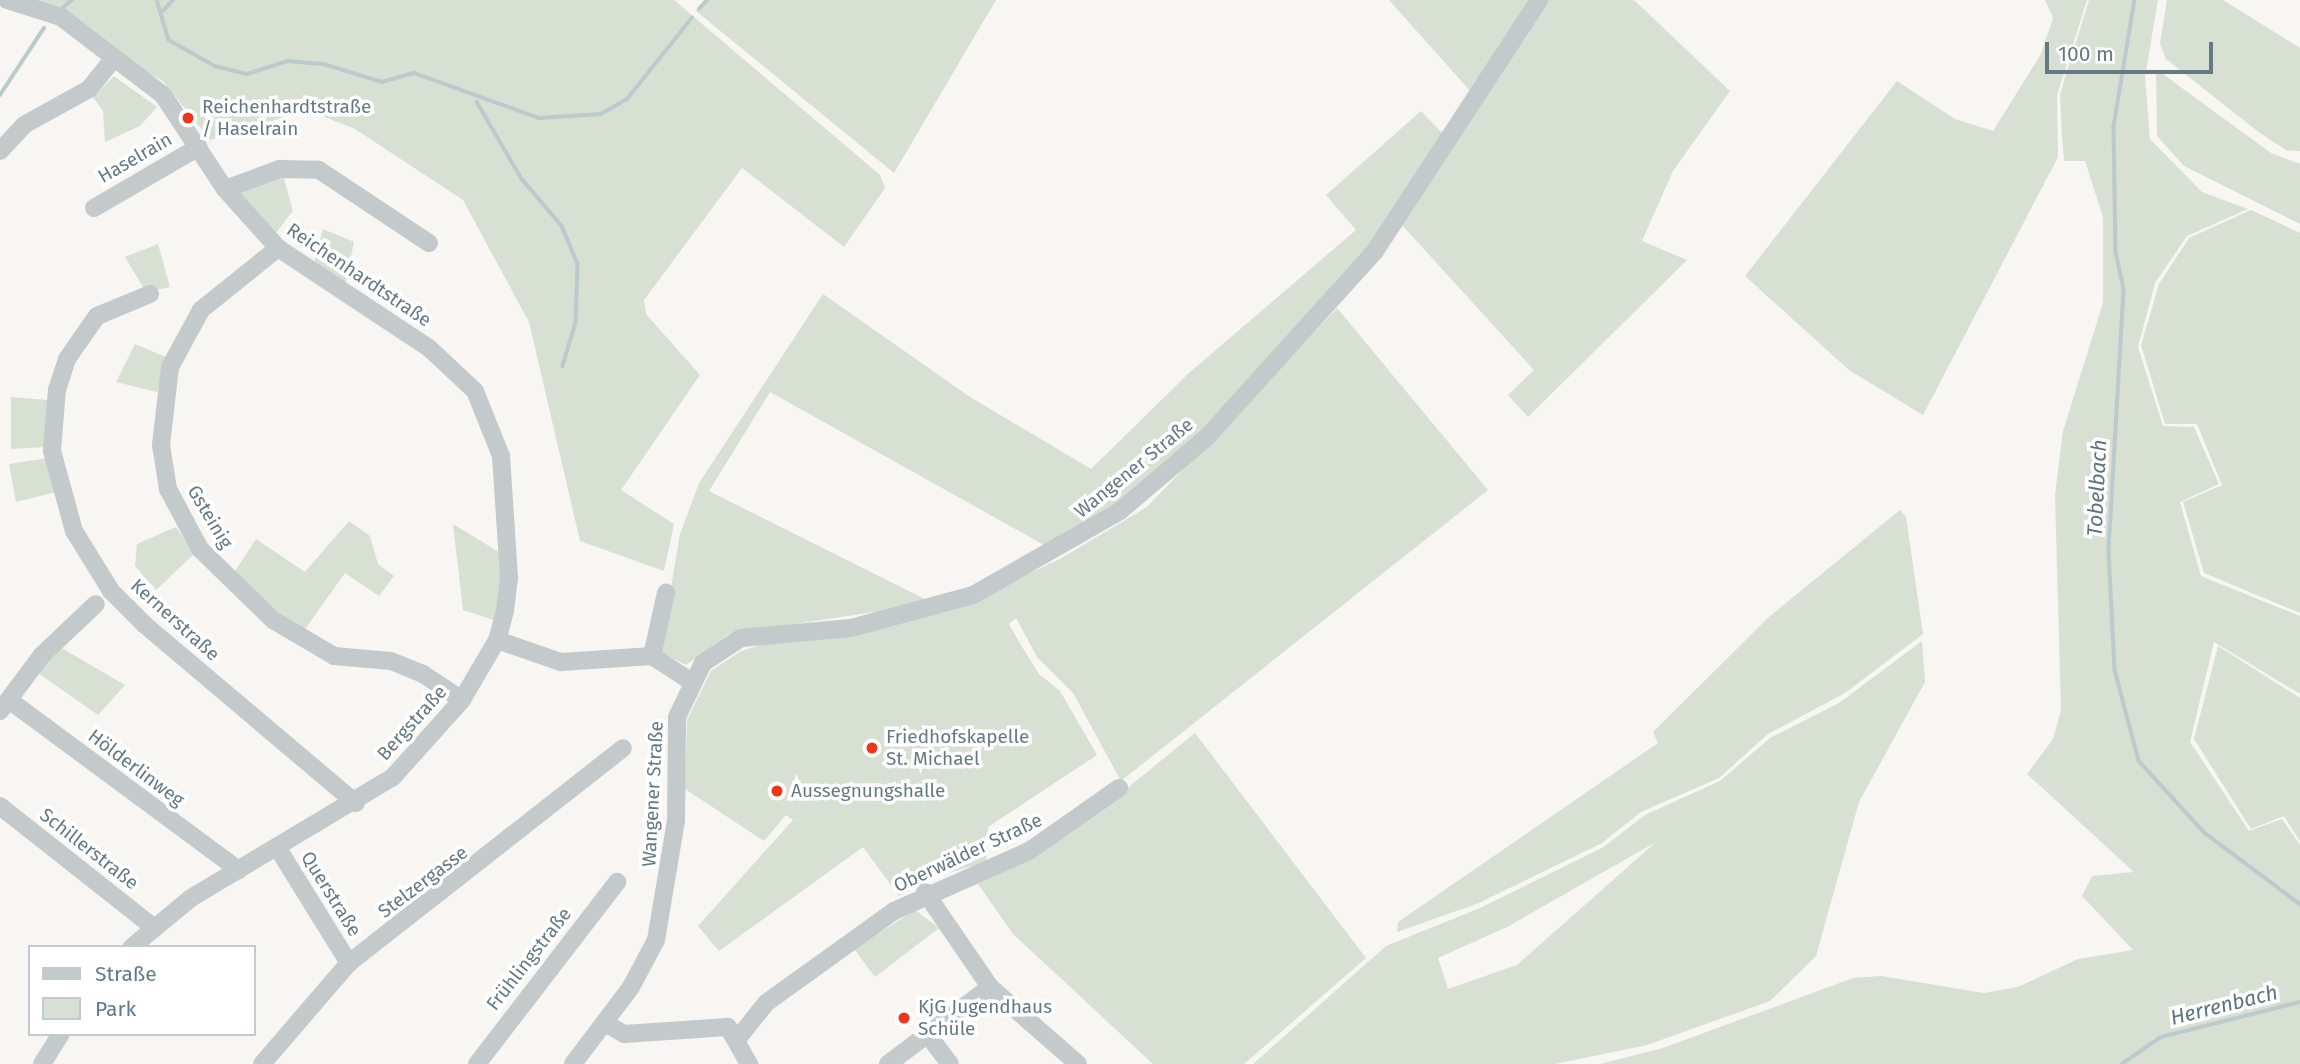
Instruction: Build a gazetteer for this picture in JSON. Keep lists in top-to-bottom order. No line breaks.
{"streets":{"street":["Haselrain","Reichenhardtstraße","Wangener Straße","Gsteinig","Kernerstraße","Bergstraße","Hölderlinweg","Schillerstraße","Oberwälder Straße","Stelzergasse","Querstraße","Frühlingstraße"]},"crossings":[["Haselrain","Reichenhardtstraße"],["Reichenhardtstraße","Gsteinig"],["Reichenhardtstraße","Bergstraße"],["Gsteinig","Bergstraße"],["Kernerstraße","Bergstraße"],["Bergstraße","Hölderlinweg"],["Bergstraße","Schillerstraße"],["Bergstraße","Querstraße"],["Stelzergasse","Querstraße"]],"water":["Tobelbach","Herrenbach"],"places":["Reichenhardtstraße / Haselrain","Friedhofskapelle St. Michael","Aussegnungshalle","KjG Jugendhaus Schüle"],"legend":["Straße","Park"],"scale_bar":"100 m"}
